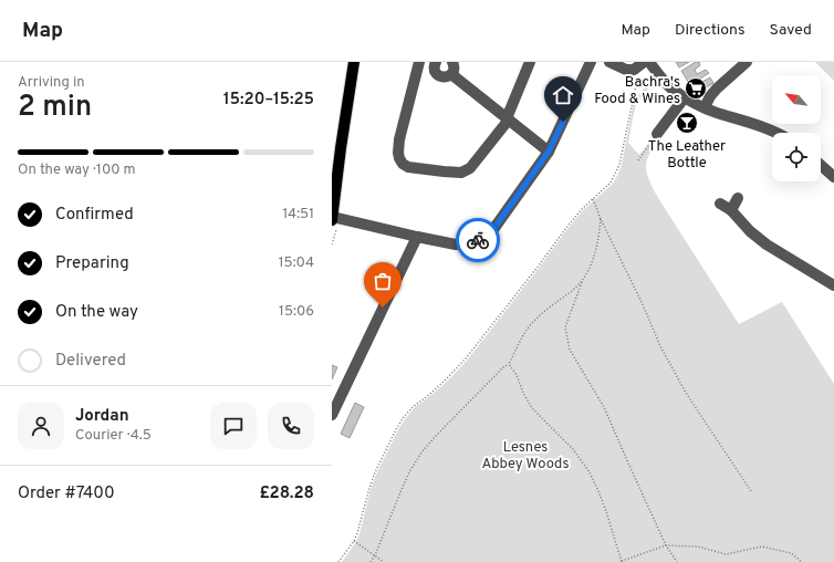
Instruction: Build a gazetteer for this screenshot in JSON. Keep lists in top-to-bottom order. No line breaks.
{"parks":["Lesnes Abbey Woods"],"places":{"supermarket":["Bachra's Food & Wines"],"bar":["The Leather Bottle"]},"north":"top left","page":{"header":"Map","nav":["Map","Directions","Saved"],"heading":["2 min","Arriving in","15:20–15:25"],"panel":["Jordan","Courier · 4.5","Order #7400","£28.28"],"bar":"On the way · 100 m","list":[["Confirmed","14:51"],["Preparing","15:04"],["On the way","15:06"],"Delivered"]}}
